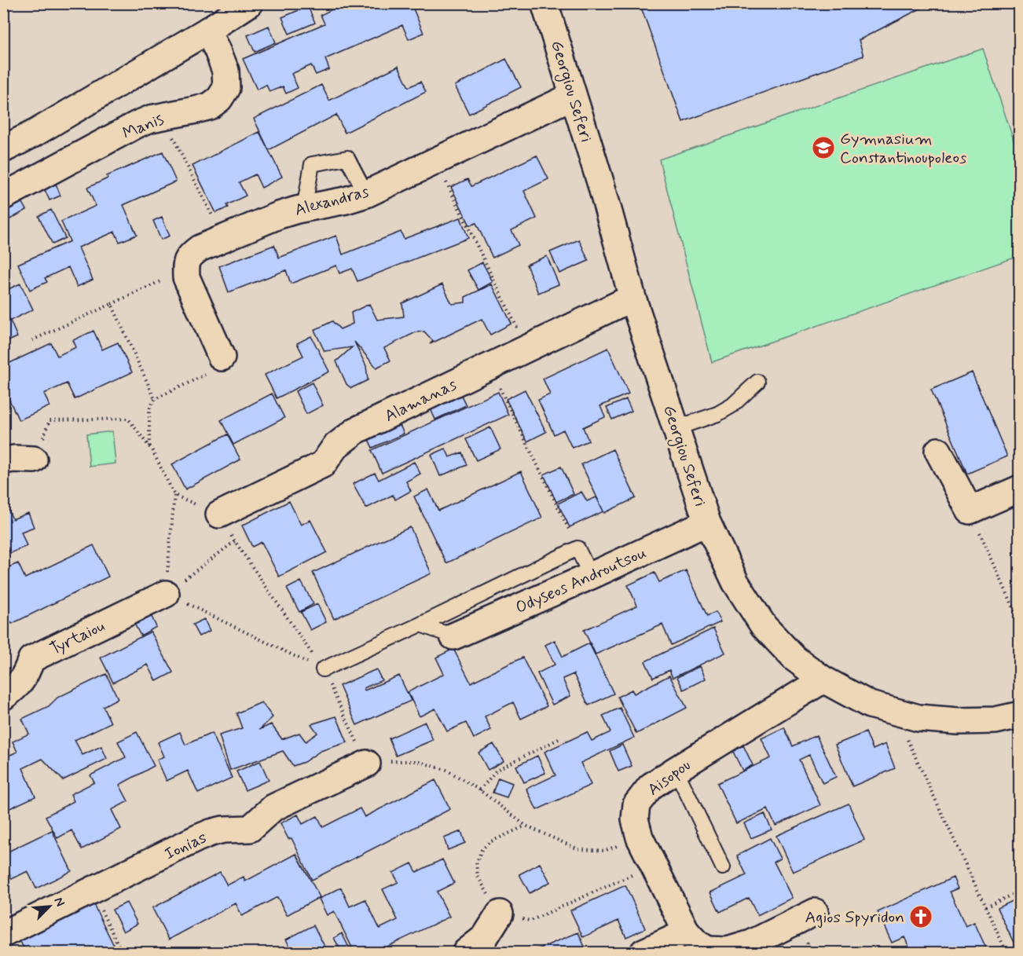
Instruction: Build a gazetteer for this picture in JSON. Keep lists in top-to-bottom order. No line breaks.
{"streets":{"street":["Georgiou Seferi","Manis","Alexandras","Alamanas","Odyseos Androutsou","Tyrtaiou","Aisopou","Ionias"]},"crossings":[["Georgiou Seferi","Alexandras"],["Georgiou Seferi","Alamanas"],["Georgiou Seferi","Odyseos Androutsou"],["Georgiou Seferi","Aisopou"]],"places":{"school or university":["Gymnasium Constantinoupoleos"],"church":["Agios Spyridon"]},"north":"top right"}
